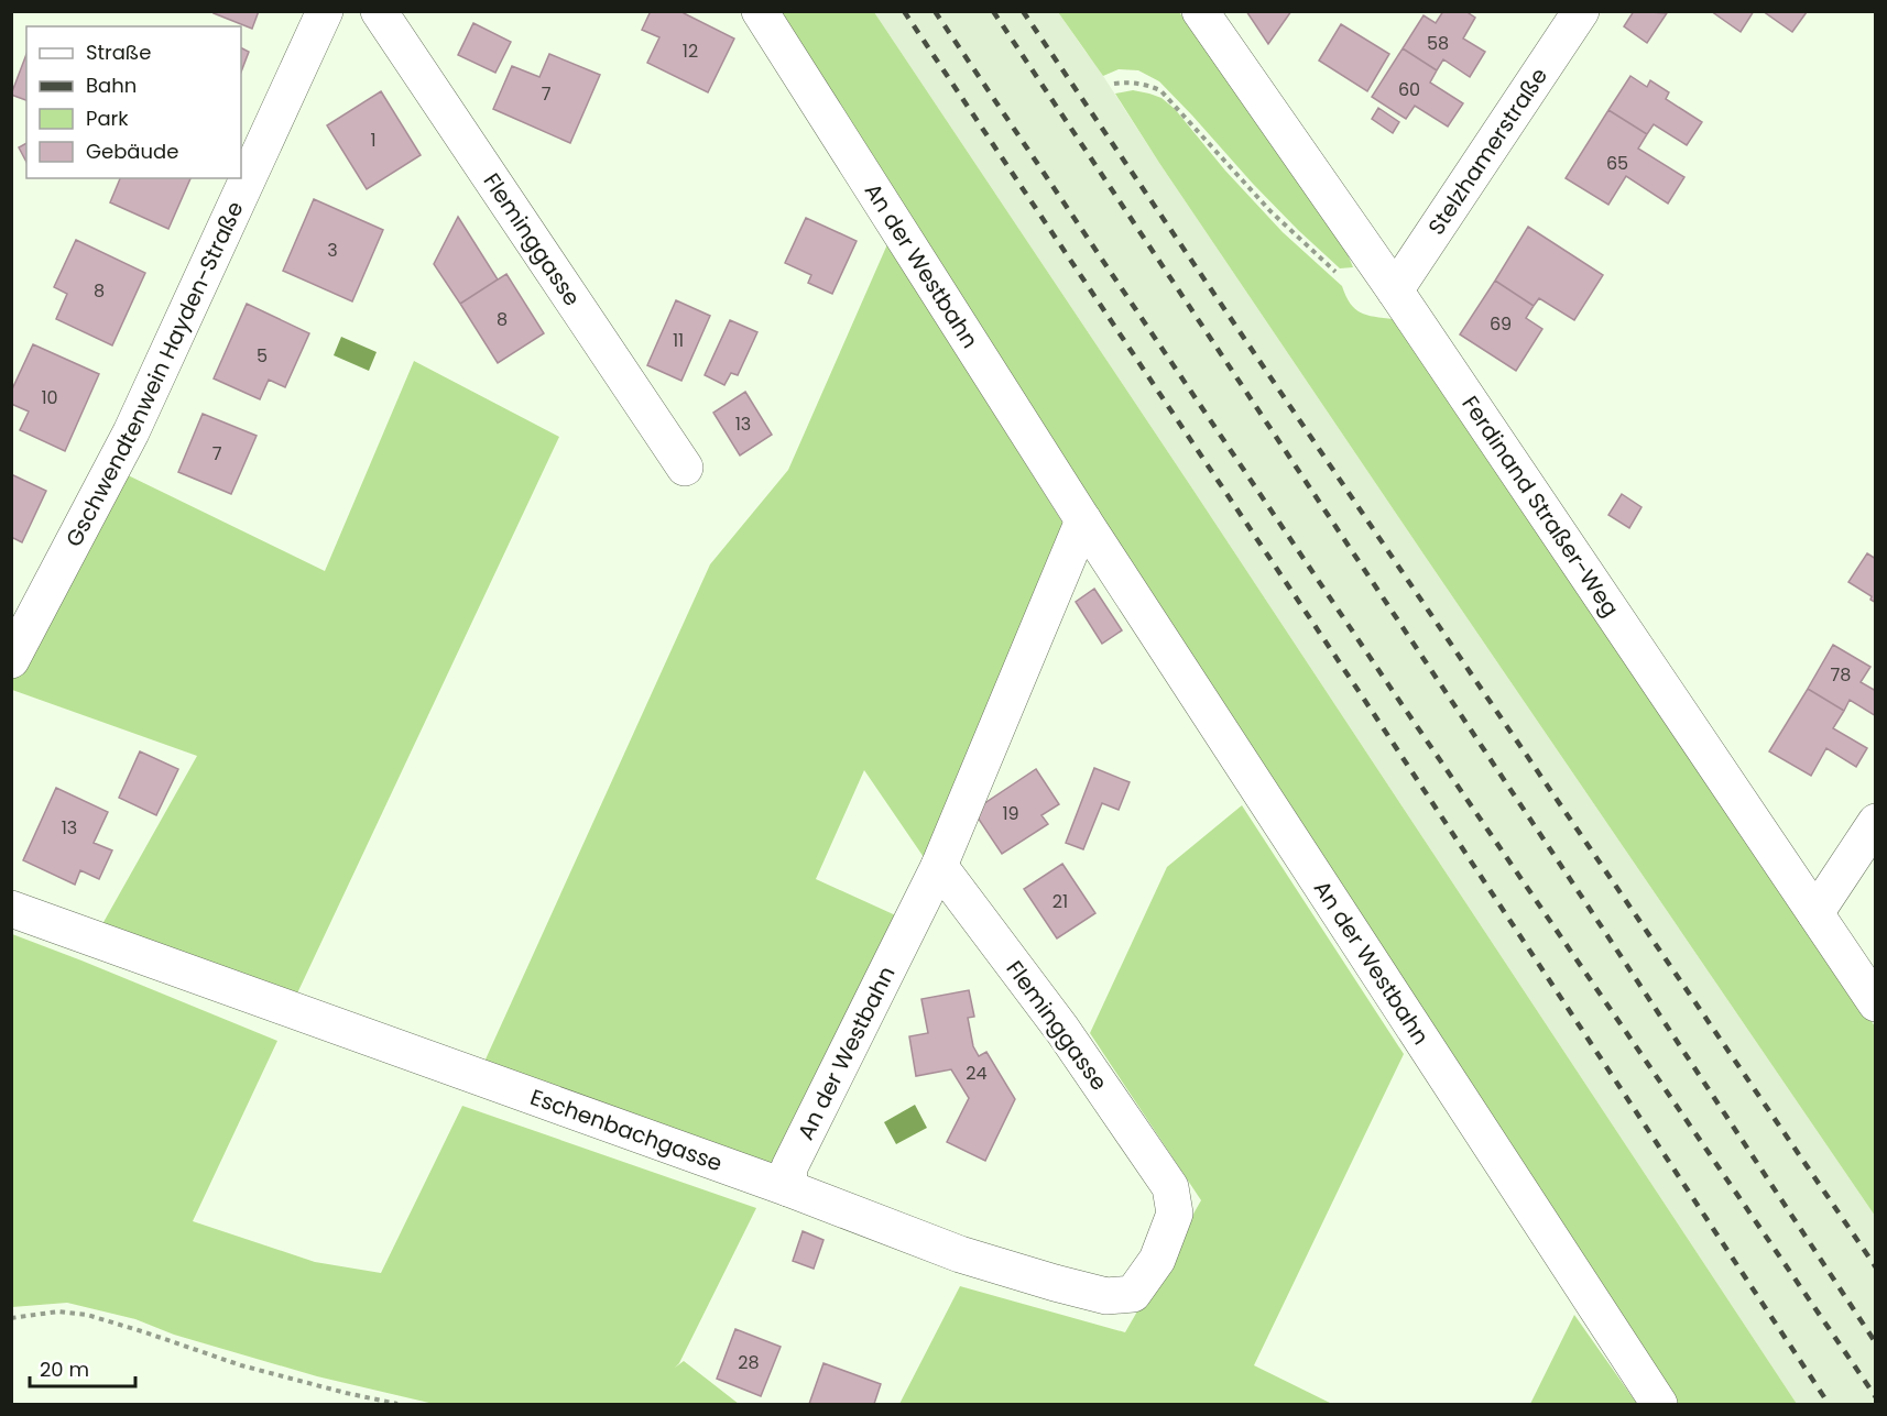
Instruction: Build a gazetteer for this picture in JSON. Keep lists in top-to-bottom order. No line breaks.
{"streets":{"street":["Stelzhamerstraße","Fleminggasse","An der Westbahn","Gschwendtenwein Hayden-Straße","Ferdinand Straßer-Weg","Eschenbachgasse"]},"crossings":[["Stelzhamerstraße","Ferdinand Straßer-Weg"],["Fleminggasse","An der Westbahn"],["Fleminggasse","Eschenbachgasse"],["An der Westbahn","Eschenbachgasse"]],"house_numbers":["58","12","60","7","1","65","3","8","8","69","11","5","10","13","7","78","19","13","21","24","28"],"legend":["Straße","Bahn","Park","Gebäude"],"scale_bar":"20 m"}
